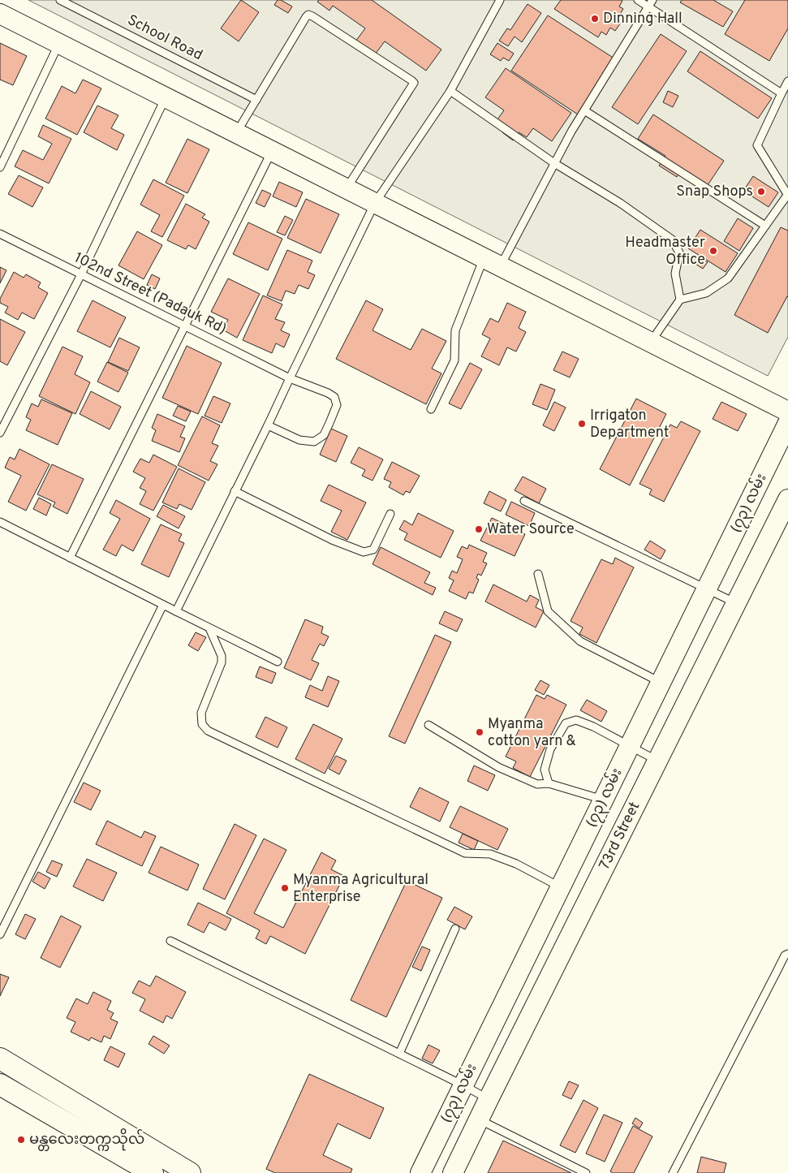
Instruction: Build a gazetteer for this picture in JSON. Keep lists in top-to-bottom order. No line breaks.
{"streets":{"main road":["(၇၃) လမ်း","73rd Street"],"lane":["School Road","102nd Street (Padauk Rd)"]},"places":["Dinning Hall","Snap Shops","Headmaster Office","Irrigaton Department","Water Source","Myanma cotton yarn &","Myanma Agricultural Enterprise","မန္တလေးတက္ကသိုလ်"]}
